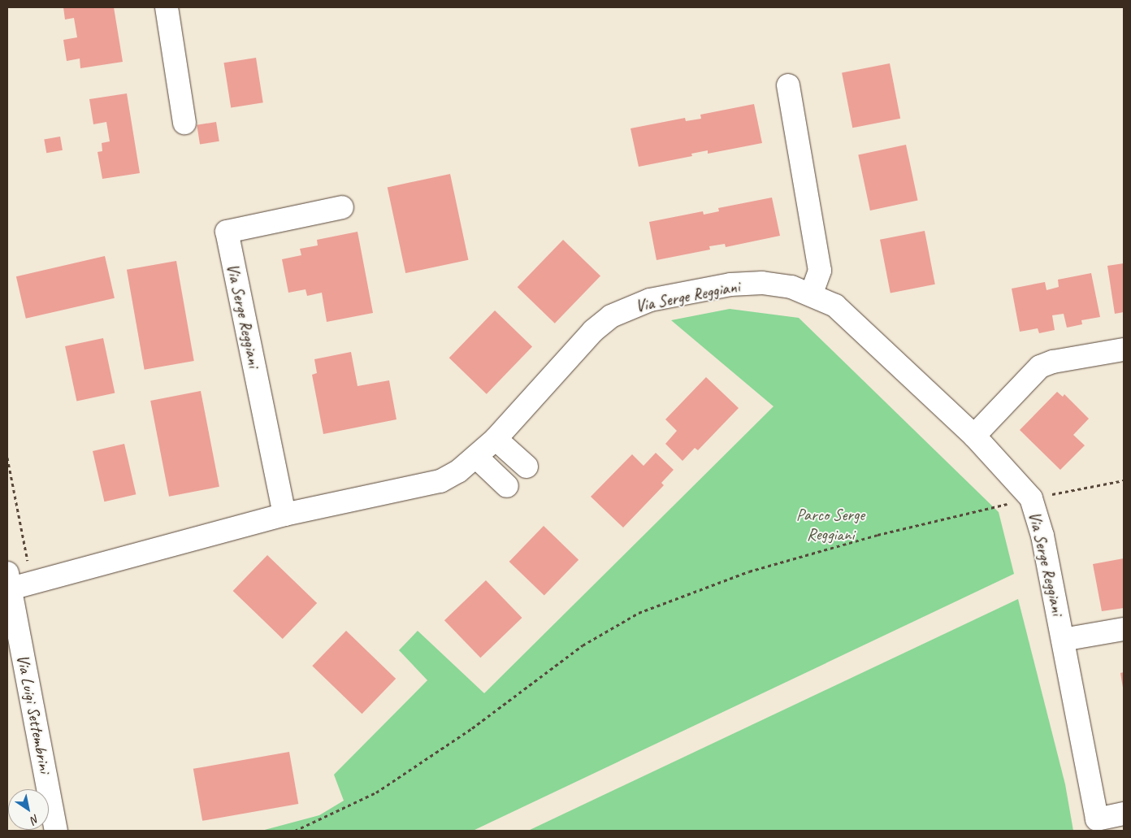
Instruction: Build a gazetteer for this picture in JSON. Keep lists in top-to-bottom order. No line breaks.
{"streets":{"street":["Via Serge Reggiani","Via Luigi Settembrini"]},"crossings":[["Via Serge Reggiani","Via Luigi Settembrini"]],"parks":["Parco Serge Reggiani"],"north":"bottom right"}
